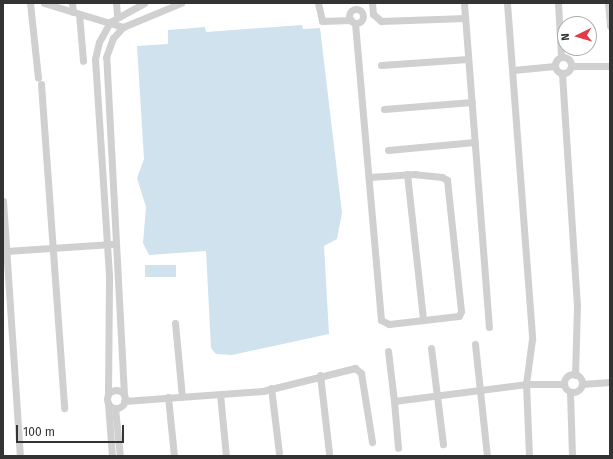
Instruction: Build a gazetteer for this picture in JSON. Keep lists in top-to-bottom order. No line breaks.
{"scale_bar":"100 m","north":"left"}
